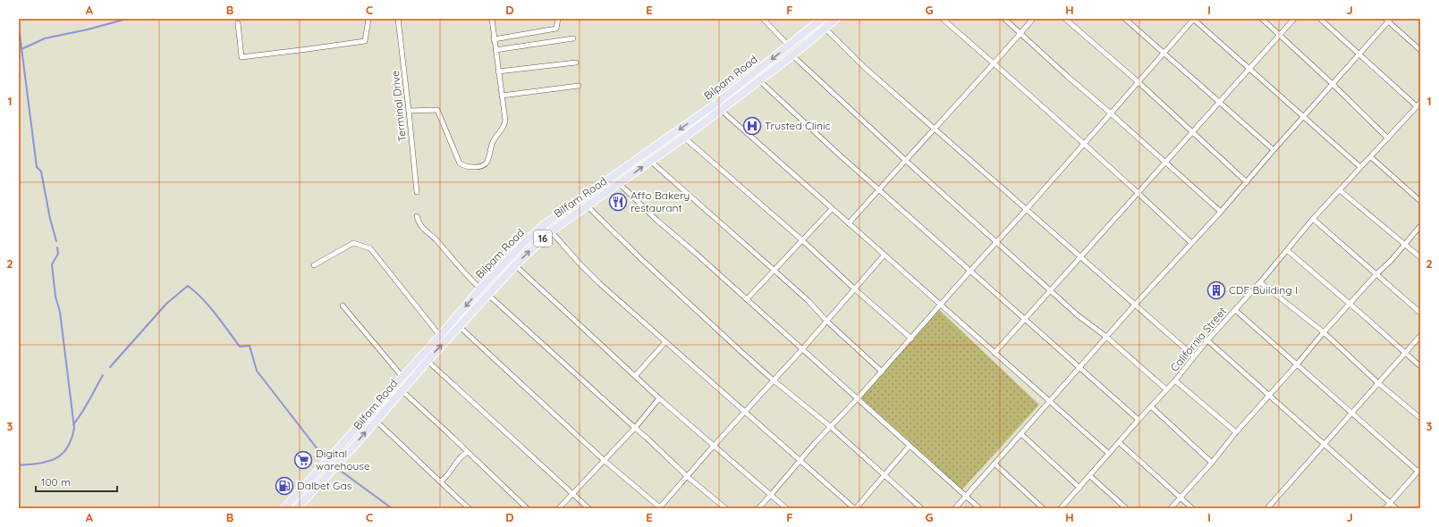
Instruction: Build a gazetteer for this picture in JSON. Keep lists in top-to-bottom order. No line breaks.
{"streets":{"main road":["Bilpam Road","Bilfam Road","16"],"street":["Terminal Drive","California Street"]},"one_way":["Bilpam Road"],"places":{"hospital":["Trusted Clinic"],"restaurant":["Affo Bakery restaurant"],"building":["CDF Building I"],"supermarket":["Digital warehouse"],"fuel station":["Dalbet Gas"]},"scale_bar":"100 m","grid":{"columns":["A","B","C","D","E","F","G","H","I","J"],"rows":["1","2","3"]}}
